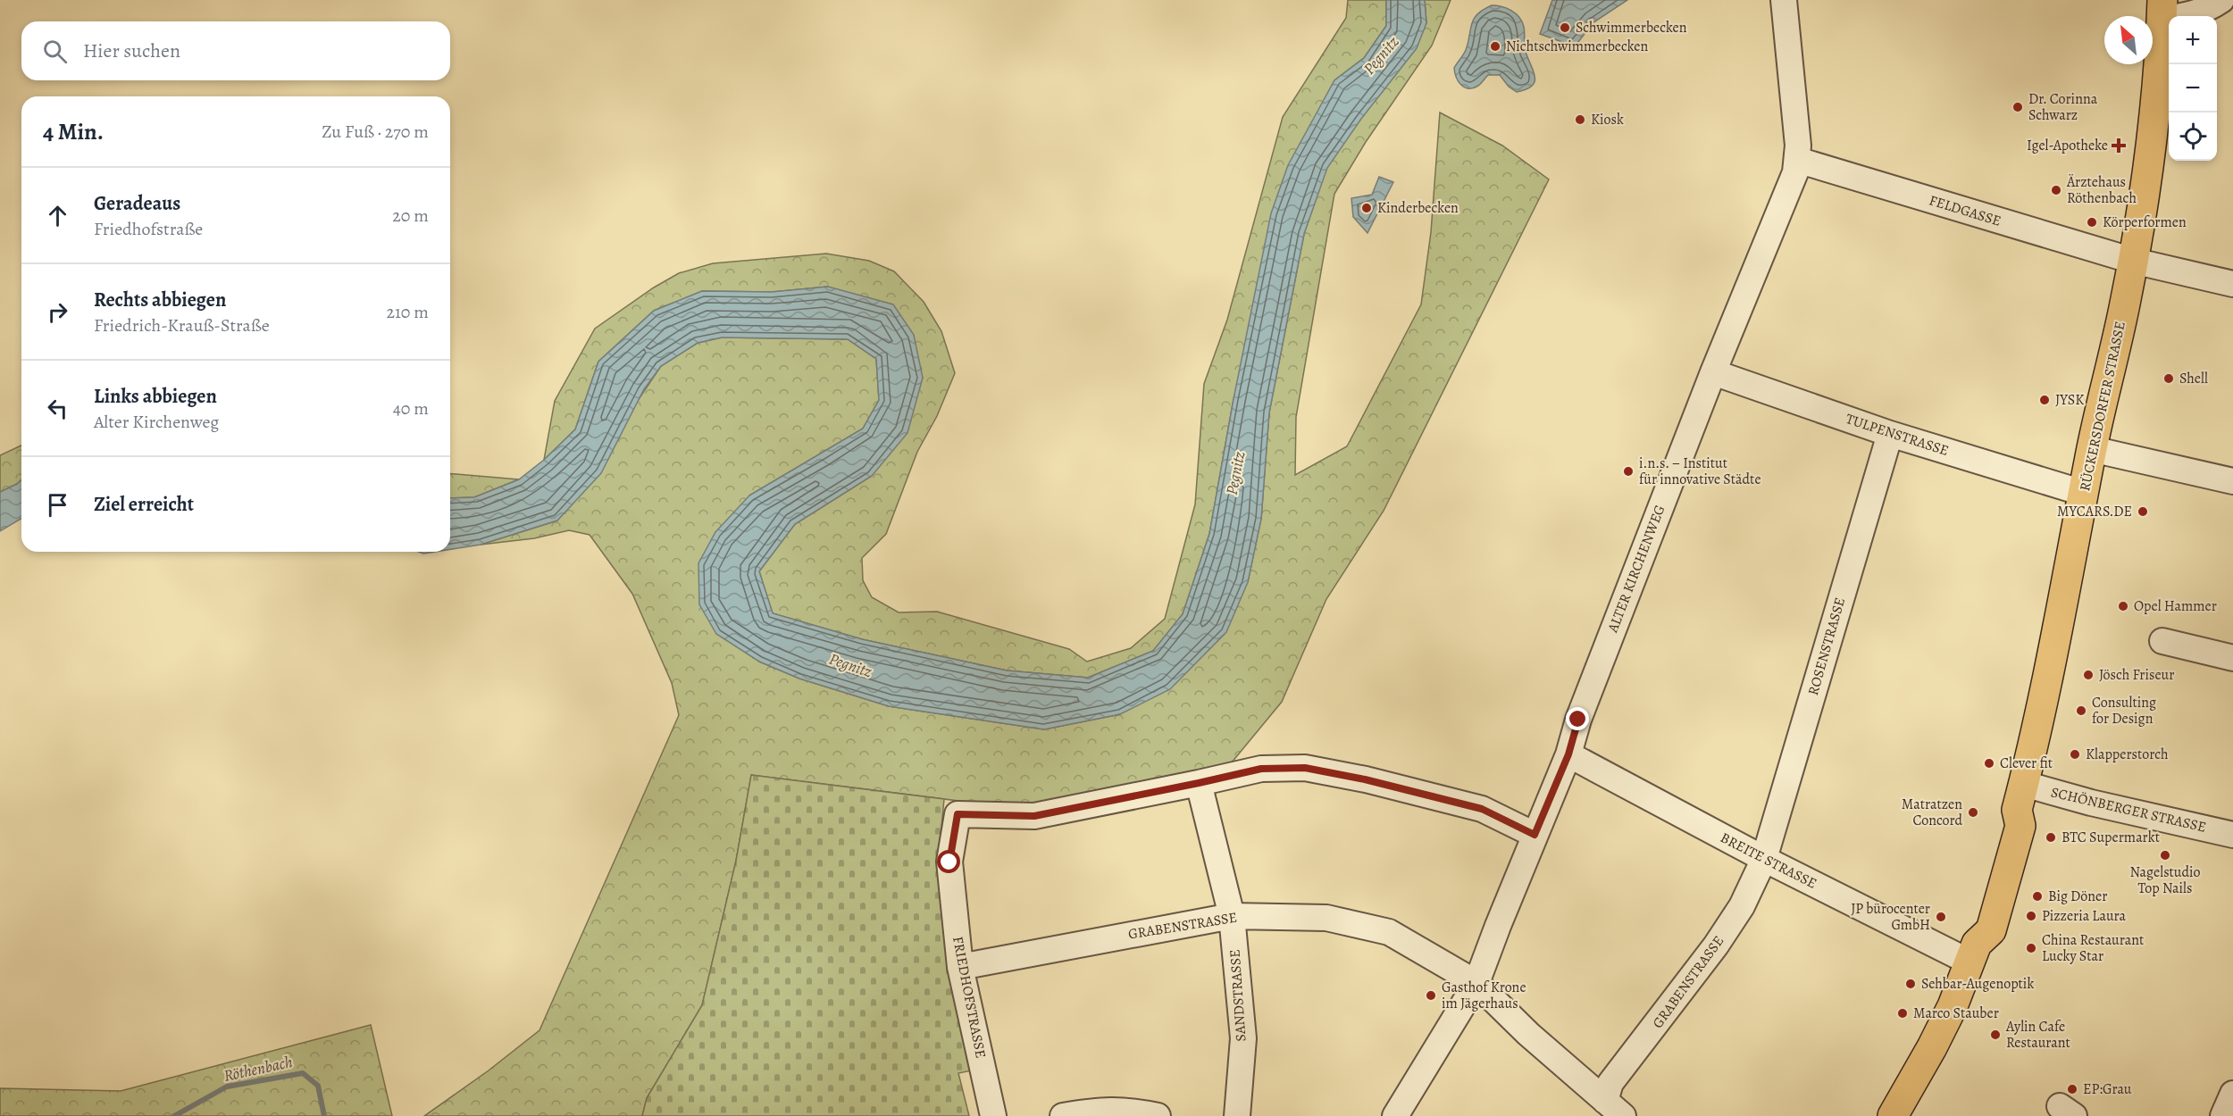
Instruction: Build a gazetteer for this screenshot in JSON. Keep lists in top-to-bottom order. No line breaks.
{"streets":{"main road":["RÜCKERSDORFER STRASSE"],"street":["FELDGASSE","TULPENSTRASSE","ALTER KIRCHENWEG","ROSENSTRASSE","SCHÖNBERGER STRASSE","BREITE STRASSE","GRABENSTRASSE","SANDSTRASSE","FRIEDHOFSTRASSE"]},"crossings":[["FELDGASSE","RÜCKERSDORFER STRASSE"],["FELDGASSE","ALTER KIRCHENWEG"],["RÜCKERSDORFER STRASSE","TULPENSTRASSE"],["RÜCKERSDORFER STRASSE","SCHÖNBERGER STRASSE"],["RÜCKERSDORFER STRASSE","BREITE STRASSE"],["TULPENSTRASSE","ALTER KIRCHENWEG"],["TULPENSTRASSE","ROSENSTRASSE"],["ALTER KIRCHENWEG","BREITE STRASSE"],["ALTER KIRCHENWEG","GRABENSTRASSE"],["ROSENSTRASSE","BREITE STRASSE"],["ROSENSTRASSE","GRABENSTRASSE"],["BREITE STRASSE","GRABENSTRASSE"],["GRABENSTRASSE","SANDSTRASSE"],["GRABENSTRASSE","FRIEDHOFSTRASSE"],["SANDSTRASSE","FRIEDHOFSTRASSE"]],"water":["Pegnitz","Röthenbach"],"places":{"other":["Schwimmerbecken","Nichtschwimmerbecken","Dr. Corinna Schwarz","Kiosk","Ärztehaus Röthenbach","Kinderbecken","Körperformen","Shell","JYSK","i.n.s. – Institut für innovative Städte","MYCARS.DE","Opel Hammer","Jösch Friseur","Consulting for Design","Klapperstorch","Clever fit","Matratzen Concord","BTC Supermarkt","Nagelstudio Top Nails","Big Döner","Pizzeria Laura","JP bürocenter GmbH","China Restaurant Lucky Star","Sehbar-Augenoptik","Gasthof Krone im Jägerhaus","Marco Stauber","Aylin Cafe Restaurant","EP:Grau"],"health":["Igel-Apotheke"]},"north":"top left","page":{"map_buttons":["+","−"],"search":"Hier suchen","heading":["4 Min.","Zu Fuß · 270 m"],"list":[["Geradeaus","Friedhofstraße","20 m"],["Rechts abbiegen","Friedrich-Krauß-Straße","210 m"],["Links abbiegen","Alter Kirchenweg","40 m"],"Ziel erreicht"]}}
